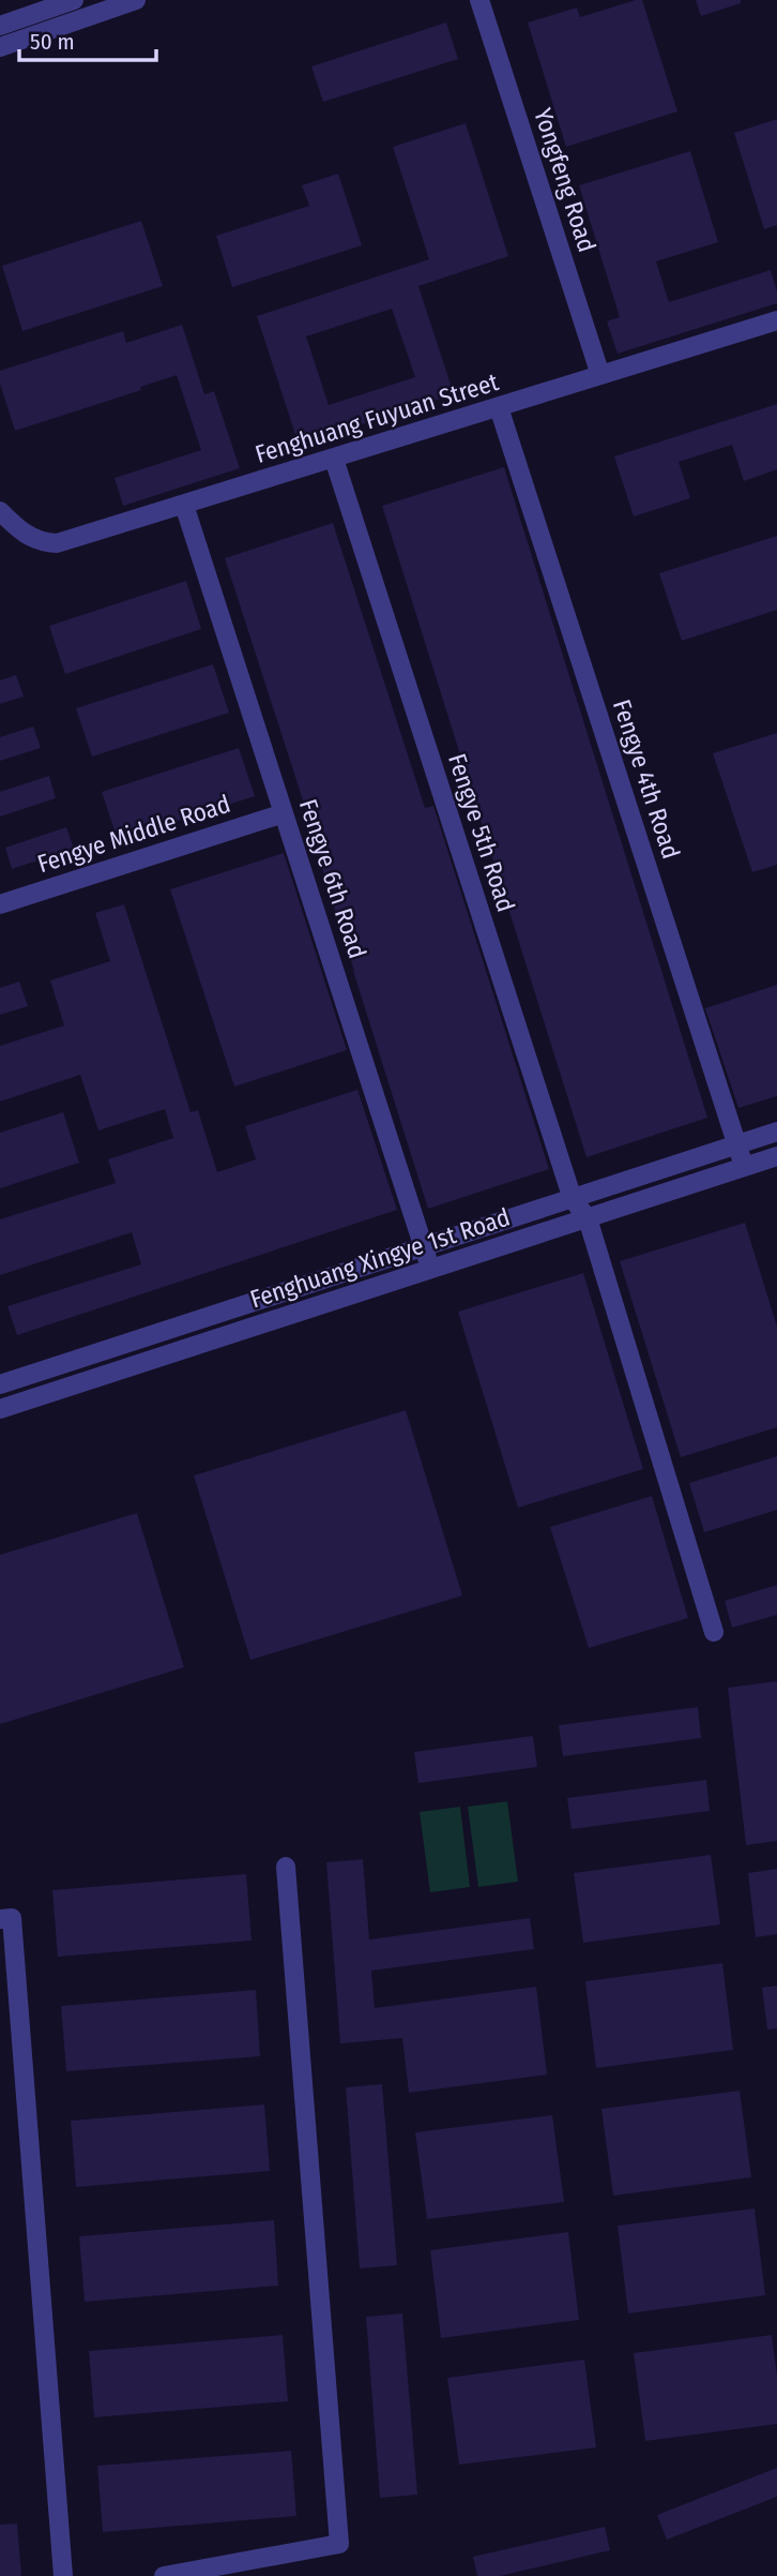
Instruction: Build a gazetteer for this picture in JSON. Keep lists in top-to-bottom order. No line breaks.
{"streets":{"street":["Yongfeng Road","Fenghuang Fuyuan Street","Fengye 4th Road","Fengye 5th Road","Fengye Middle Road","Fengye 6th Road","Fenghuang Xingye 1st Road"]},"crossings":[["Yongfeng Road","Fenghuang Fuyuan Street"],["Fenghuang Fuyuan Street","Fengye 4th Road"],["Fenghuang Fuyuan Street","Fengye 5th Road"],["Fenghuang Fuyuan Street","Fengye 6th Road"],["Fengye 4th Road","Fenghuang Xingye 1st Road"],["Fengye 5th Road","Fenghuang Xingye 1st Road"],["Fengye Middle Road","Fengye 6th Road"],["Fengye 6th Road","Fenghuang Xingye 1st Road"]],"scale_bar":"50 m"}
